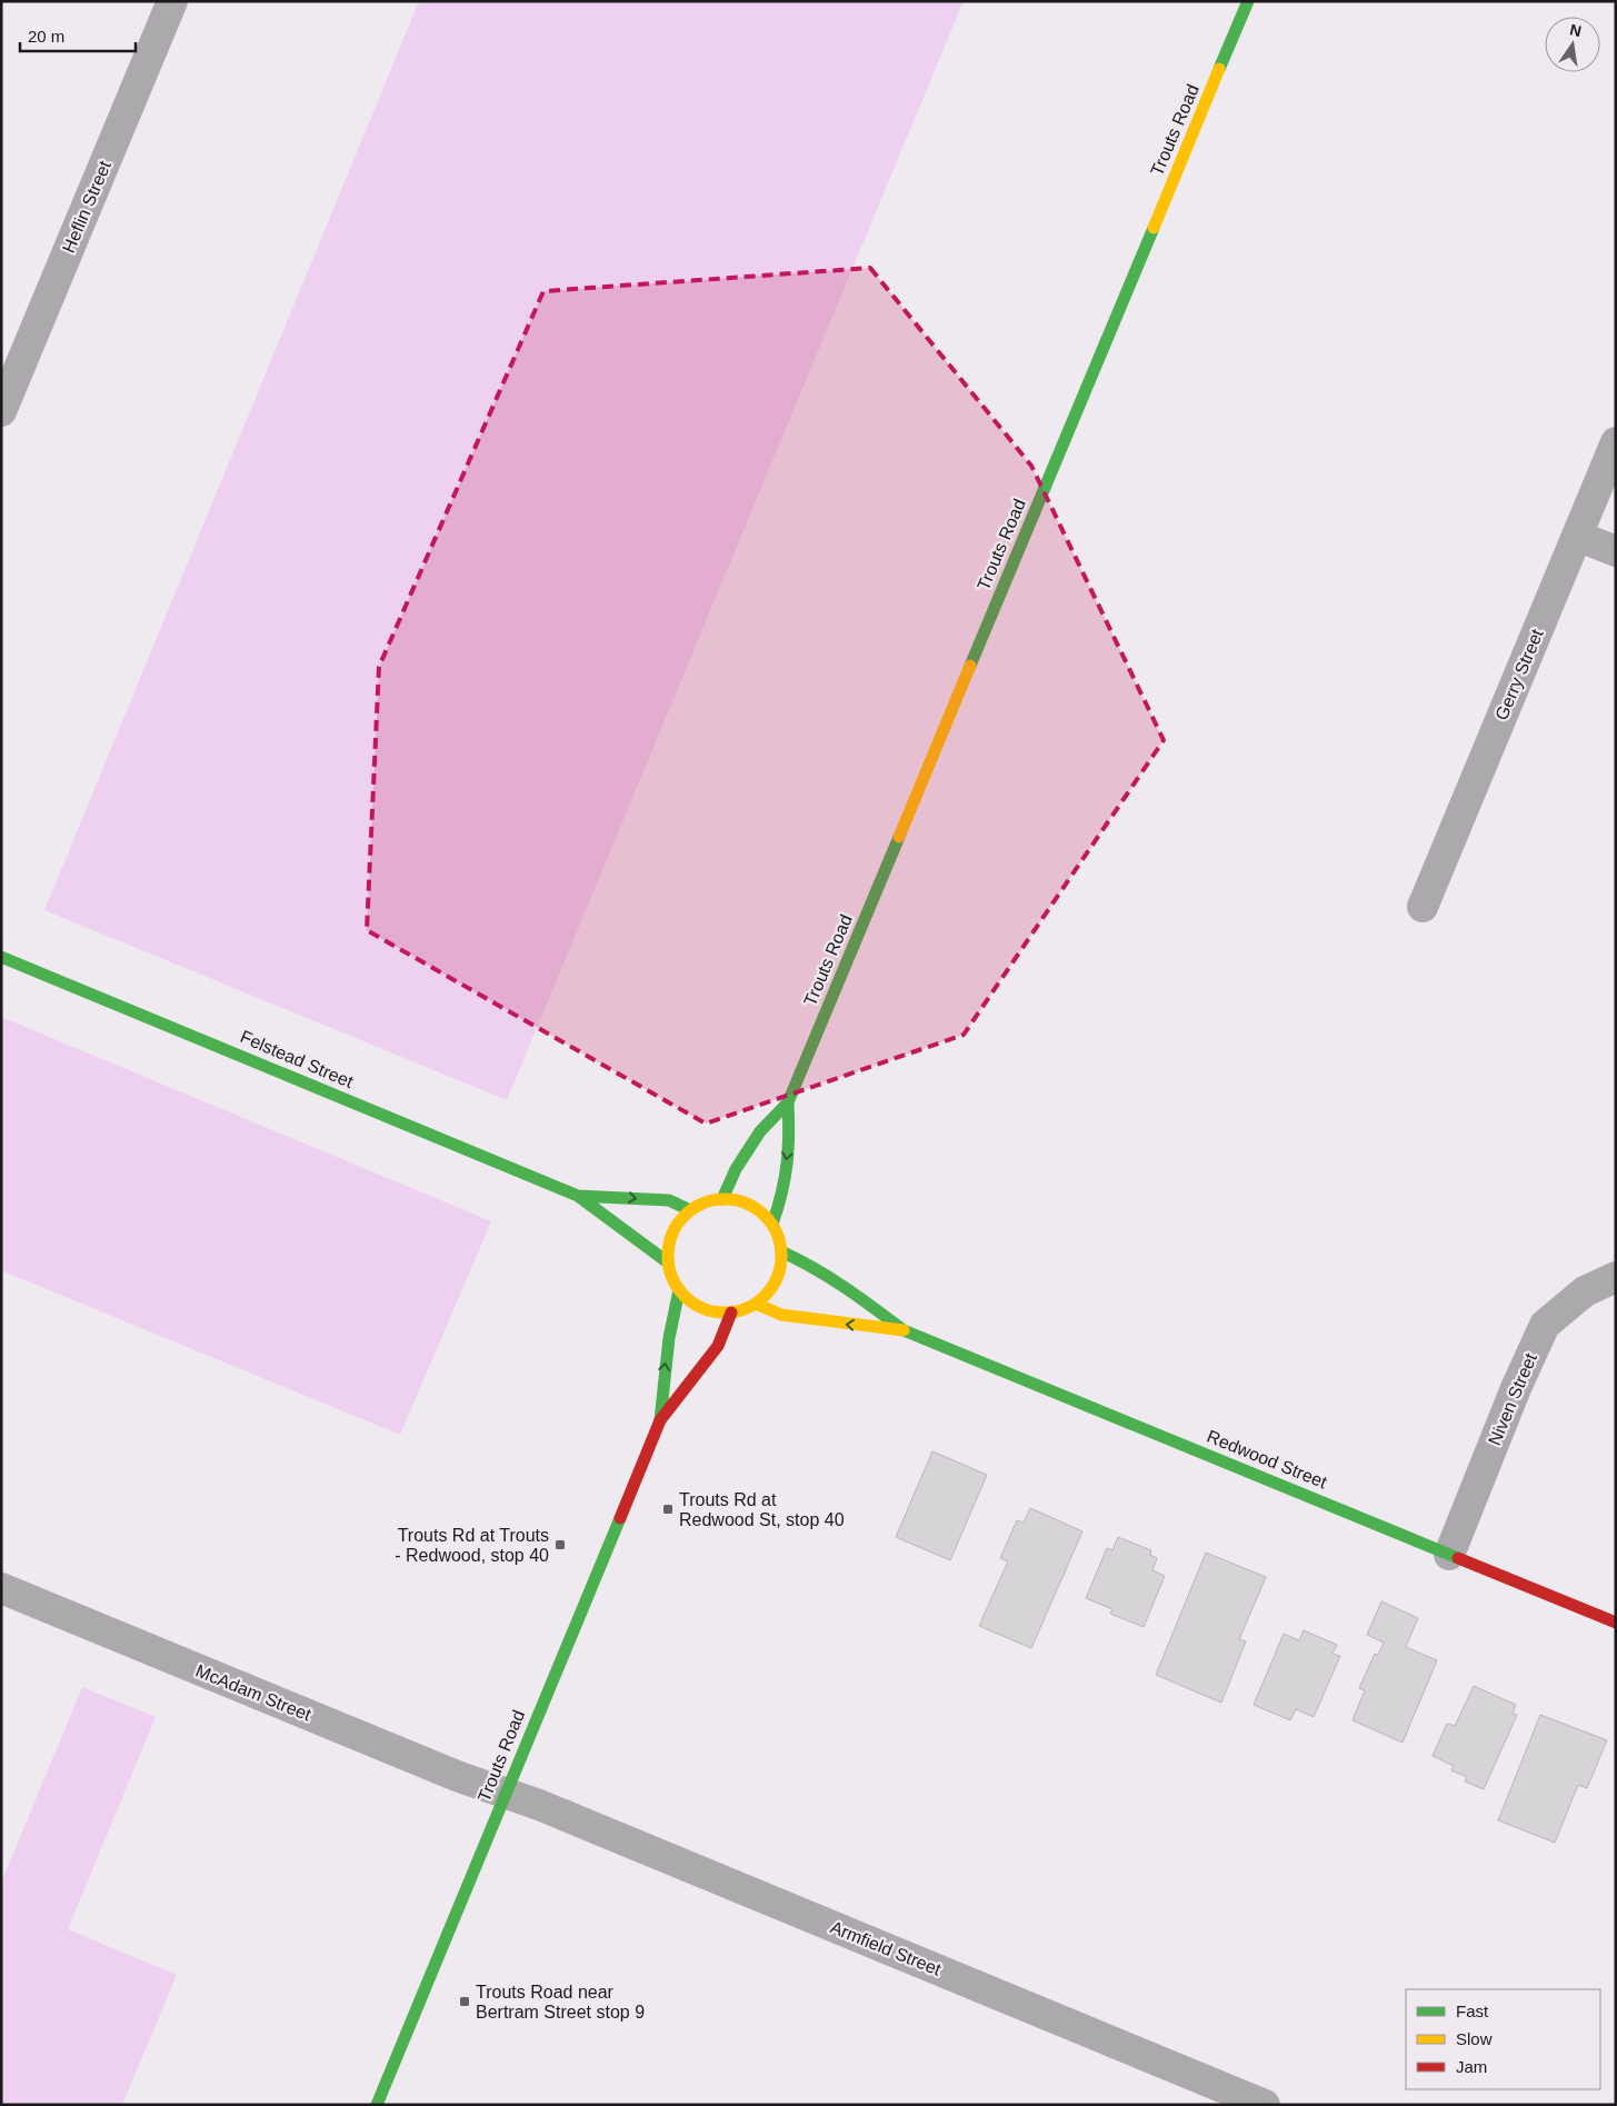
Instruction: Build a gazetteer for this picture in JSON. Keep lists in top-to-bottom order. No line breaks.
{"streets":{"street":["Trouts Road","Heflin Street","Gerry Street","Felstead Street","Niven Street","Redwood Street","McAdam Street","Armfield Street"]},"crossings":[["Trouts Road","Felstead Street"],["Trouts Road","Redwood Street"],["Trouts Road","McAdam Street"],["Trouts Road","Armfield Street"],["Felstead Street","Redwood Street"],["Niven Street","Redwood Street"],["McAdam Street","Armfield Street"]],"places":{"transit":["Trouts Rd at Redwood St, stop 40","Trouts Rd at Trouts - Redwood, stop 40","Trouts Road near Bertram Street stop 9"]},"legend":["Fast","Slow","Jam"],"scale_bar":"20 m","north":"top"}
